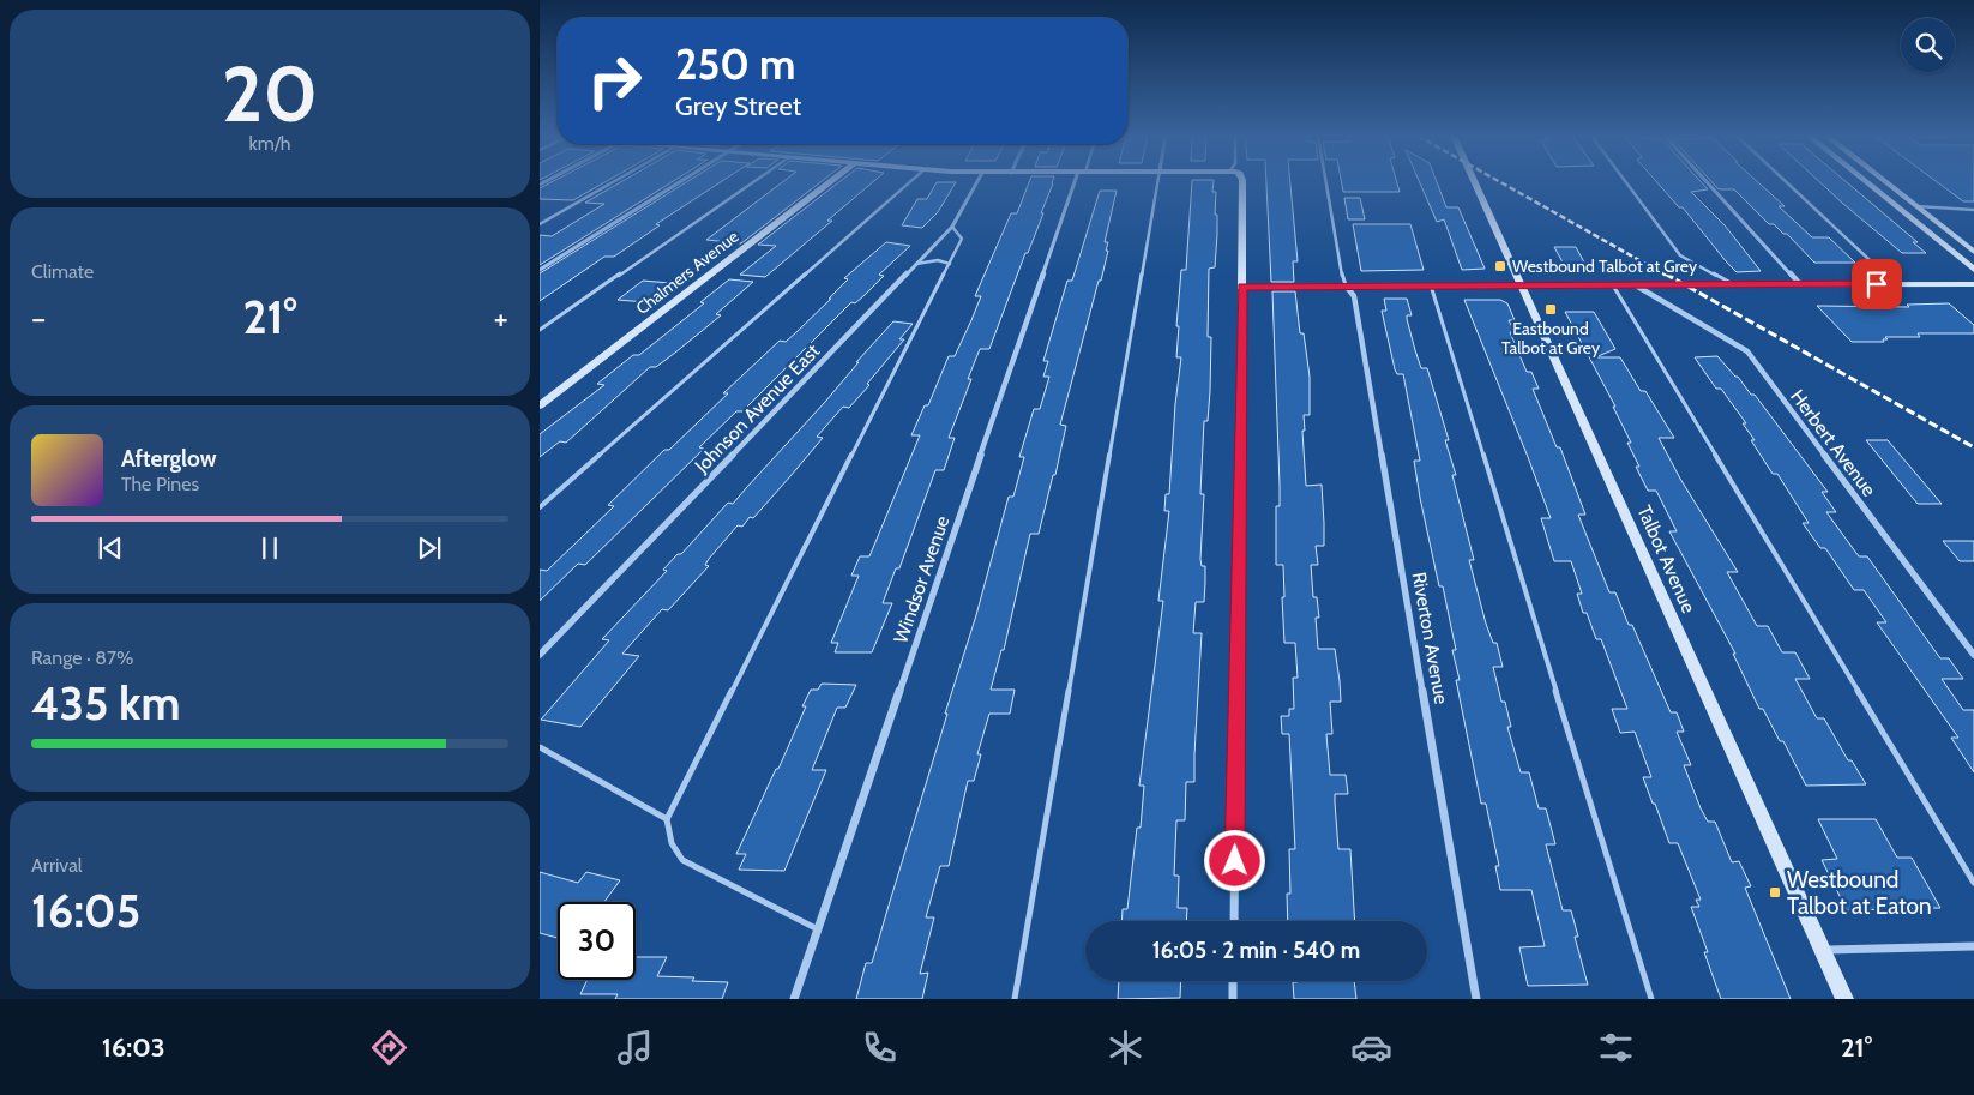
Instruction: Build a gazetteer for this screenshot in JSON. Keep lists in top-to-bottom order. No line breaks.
{"streets":{"street":["Chalmers Avenue","Johnson Avenue East","Herbert Avenue","Talbot Avenue","Windsor Avenue","Riverton Avenue"]},"places":{"transit":["Westbound Talbot at Grey","Eastbound Talbot at Grey","Westbound Talbot at Eaton"]},"page":{"tile":[["20","km/h"],"Climate",["Range · 87%","435 km"],["Arrival","16:05"]],"turn":["250 m","Grey Street"],"heat":["−","21°","+"],"song":["Afterglow","The Pines"],"limit":"30","trip":"16:05 · 2 min · 540 m","tabs":["16:03","21°"]}}
